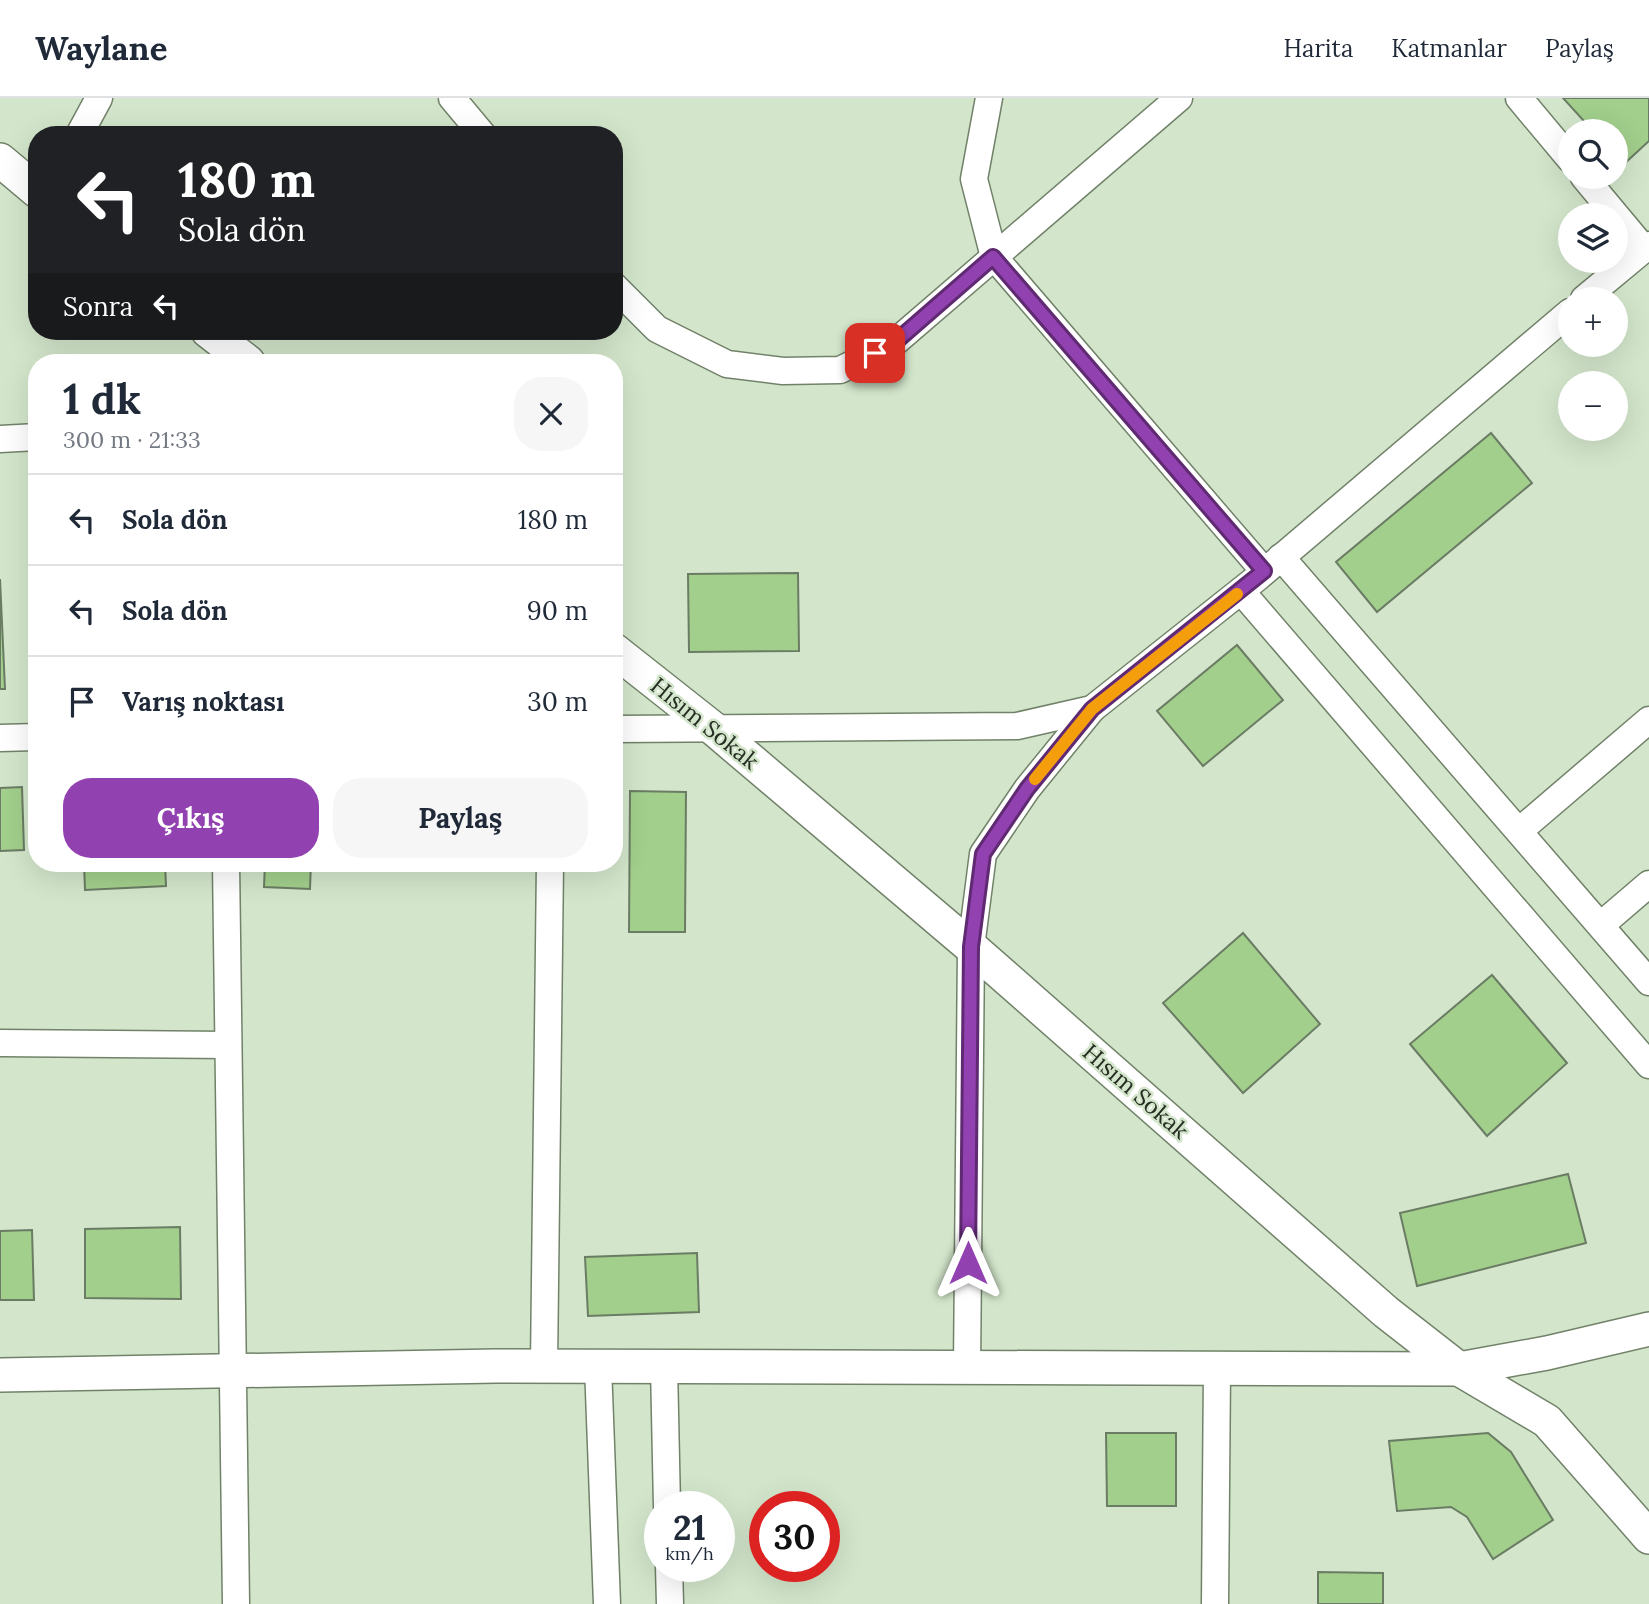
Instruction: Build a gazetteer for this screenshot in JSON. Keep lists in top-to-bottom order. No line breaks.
{"streets":{"street":["Hısım Sokak"]},"page":{"header":"Waylane","nav":["Harita","Katmanlar","Paylaş"],"map_buttons":["+","−"],"turn":["180 m","Sola dön"],"then":"Sonra","heading":["1 dk","300 m · 21:33"],"list":[{"name":"Sola dön","value":"180 m"},{"name":"Sola dön","value":"90 m"},{"name":"Varış noktası","value":"30 m"}],"buttons":["Çıkış","Paylaş"],"speed":"21 km/h","limit":"30"}}
